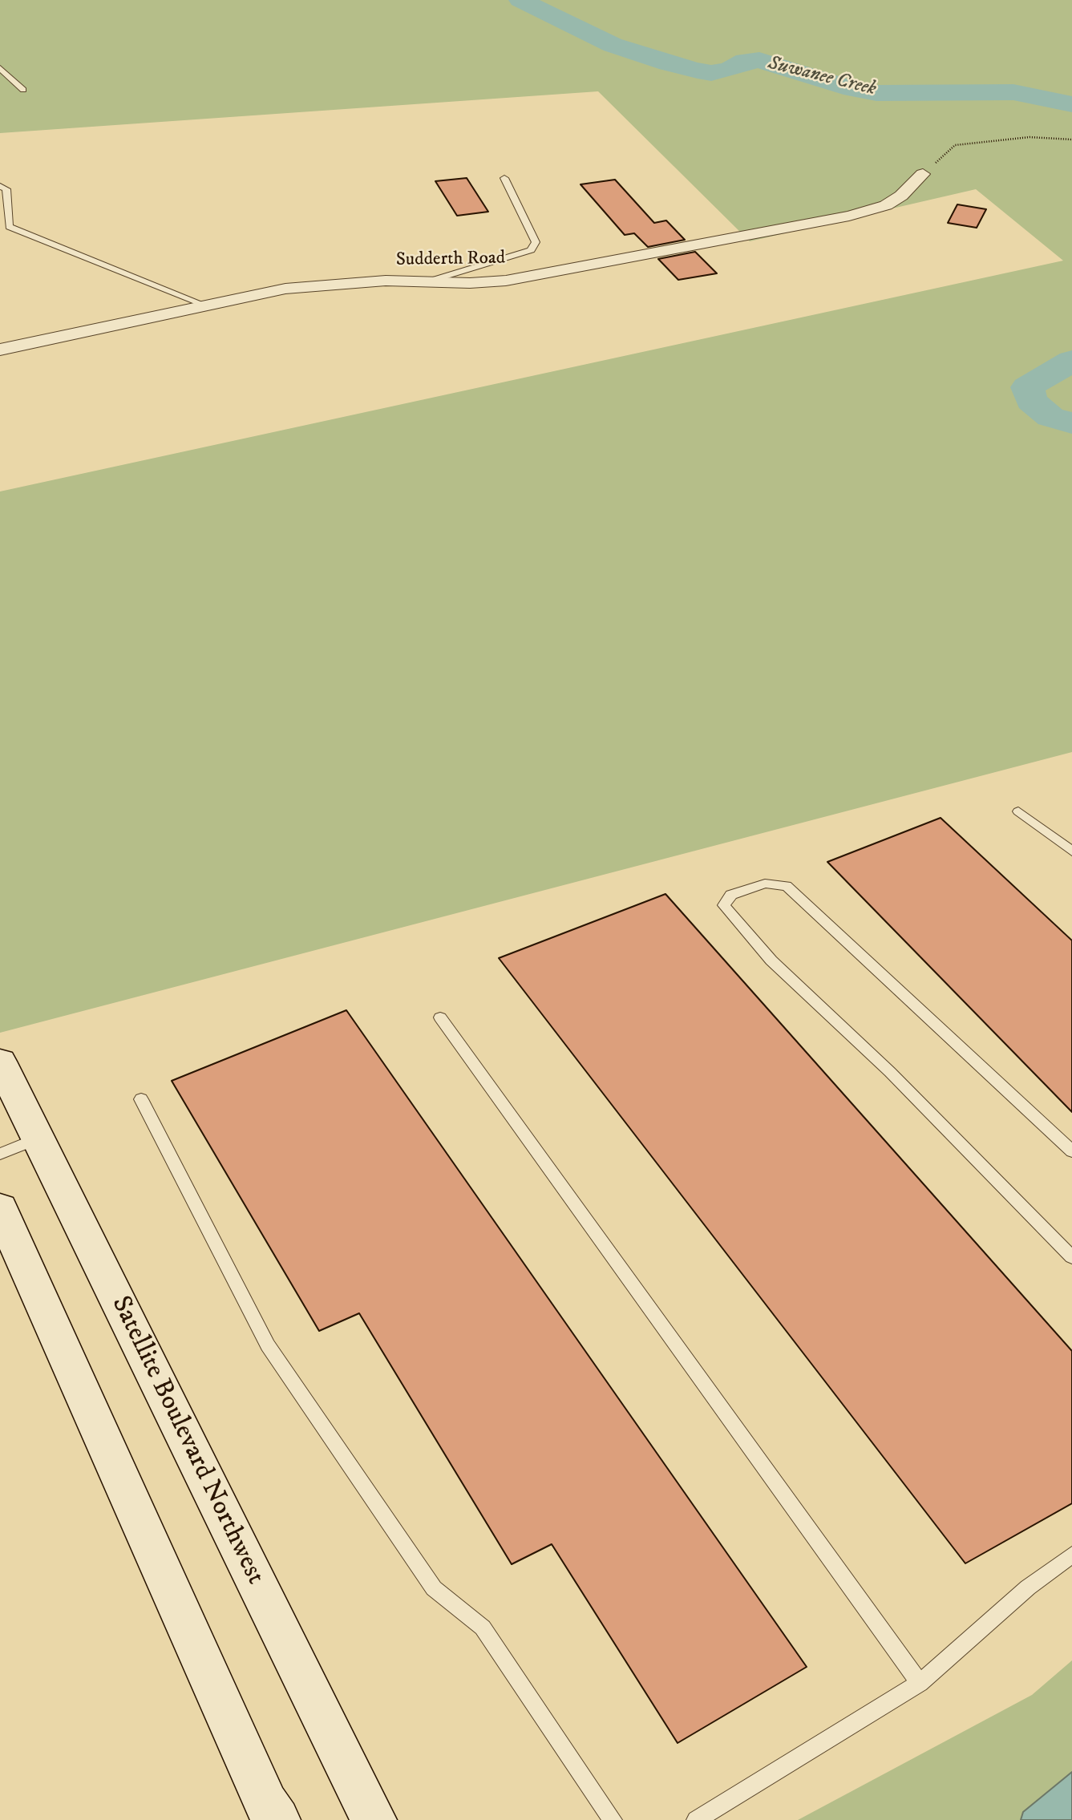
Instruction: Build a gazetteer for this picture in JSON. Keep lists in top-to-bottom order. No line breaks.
{"streets":{"main road":["Satellite Boulevard Northwest"],"street":["Sudderth Road"]},"water":["Suwanee Creek"]}
